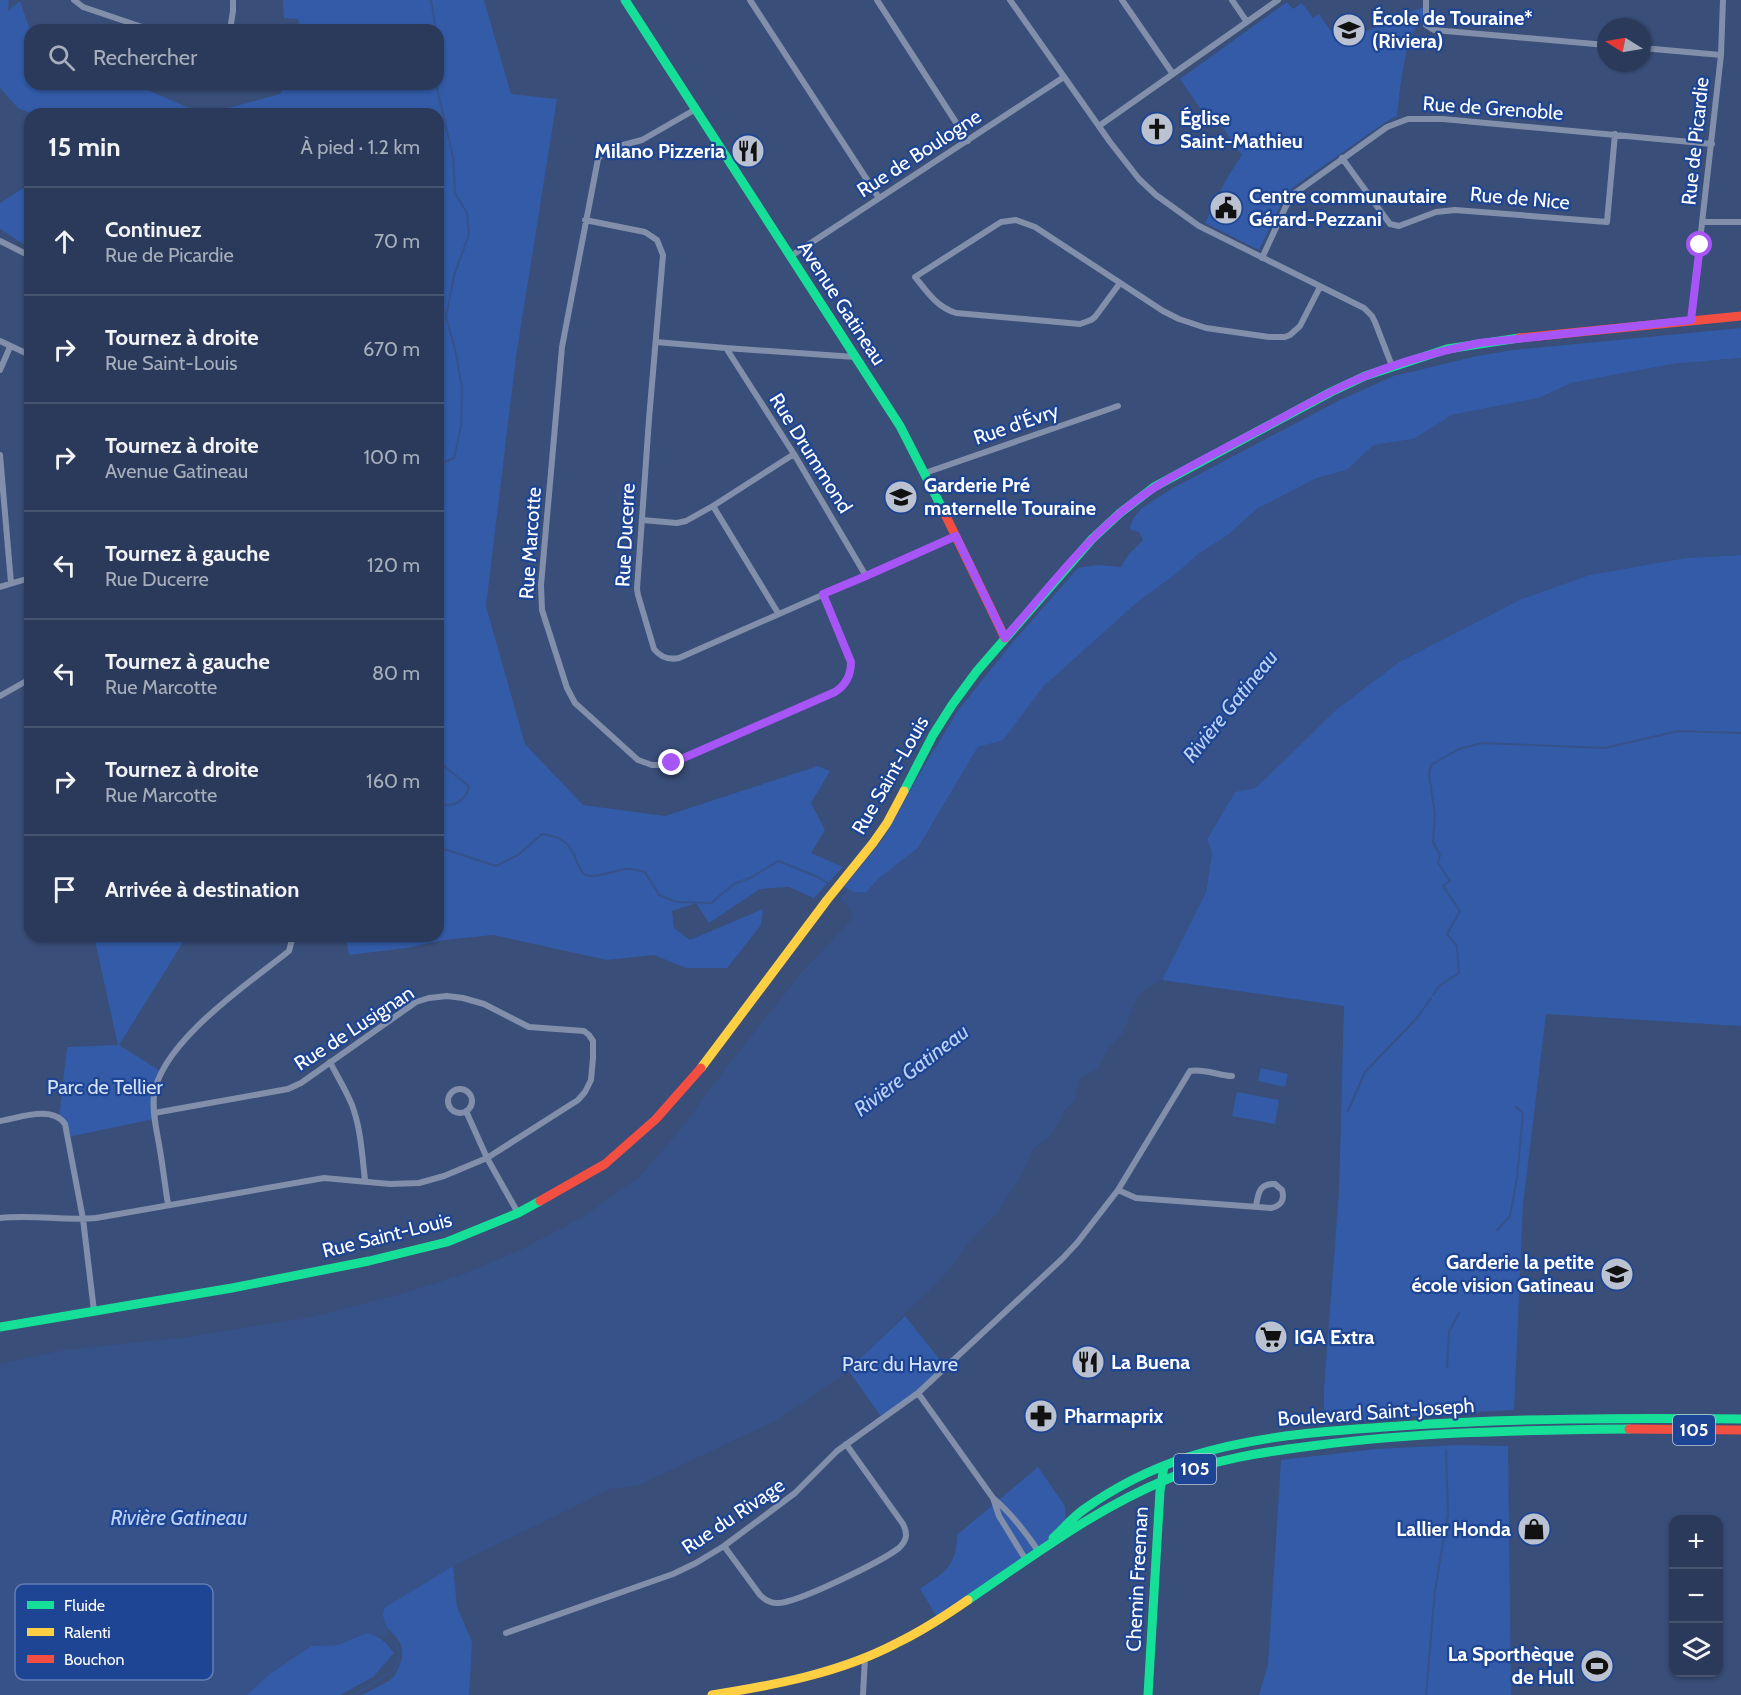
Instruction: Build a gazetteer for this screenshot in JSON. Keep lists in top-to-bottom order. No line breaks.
{"streets":{"main road":["Avenue Gatineau","Rue Saint-Louis","Boulevard Saint-Joseph","105","Chemin Freeman"],"street":["Rue de Grenoble","Rue de Picardie","Rue de Boulogne","Rue de Nice","Rue d'Évry","Rue Drummond","Rue Ducerre","Rue Marcotte","Rue de Lusignan","Rue du Rivage"]},"crossings":[["Rue de Grenoble","Rue de Picardie"],["Rue de Grenoble","Rue de Nice"],["Rue de Picardie","Rue Saint-Louis"],["Rue de Boulogne","Avenue Gatineau"],["Avenue Gatineau","Rue d'Évry"],["Avenue Gatineau","Rue Ducerre"],["Avenue Gatineau","Rue Marcotte"],["Avenue Gatineau","Rue Saint-Louis"],["Rue Drummond","Rue Ducerre"],["Rue Ducerre","Rue Marcotte"],["Boulevard Saint-Joseph","Chemin Freeman"]],"water":["Rivière Gatineau"],"parks":["Parc de Tellier","Parc du Havre"],"places":{"school or university":["École de Touraine* (Riviera)","Garderie Pré maternelle Touraine","Garderie la petite école vision Gatineau"],"church":["Église Saint-Mathieu"],"restaurant":["Milano Pizzeria","La Buena"],"public building":["Centre communautaire Gérard-Pezzani"],"supermarket":["IGA Extra"],"pharmacy":["Pharmaprix"],"shop":["Lallier Honda"],"sports":["La Sporthèque de Hull"]},"legend":["Fluide","Ralenti","Bouchon"],"north":"left","page":{"search":"Rechercher","heading":["15 min","À pied · 1.2 km"],"list":[["Continuez","Rue de Picardie","70 m"],["Tournez à droite","Rue Saint-Louis","670 m"],["Tournez à droite","Avenue Gatineau","100 m"],["Tournez à gauche","Rue Ducerre","120 m"],["Tournez à gauche","Rue Marcotte","80 m"],["Tournez à droite","Rue Marcotte","160 m"],"Arrivée à destination"],"map_buttons":["+","−"]}}
